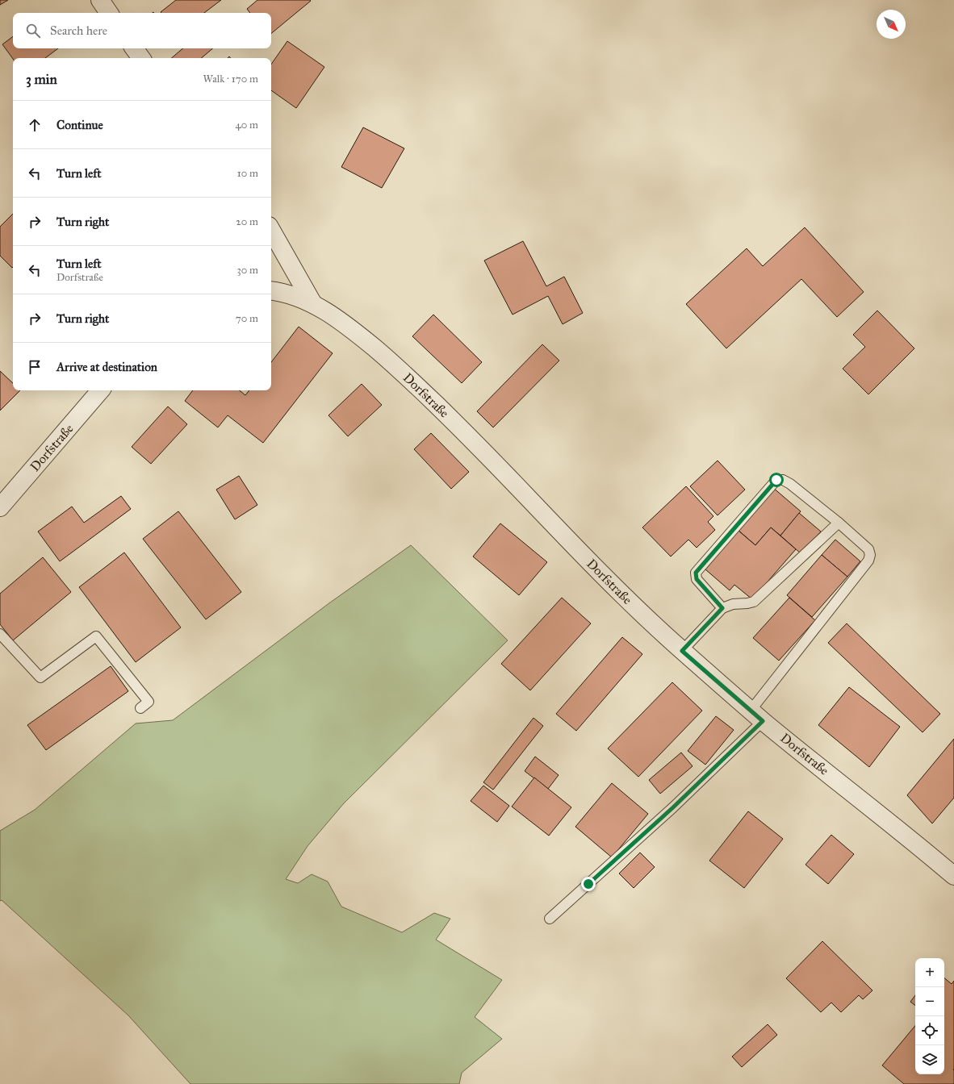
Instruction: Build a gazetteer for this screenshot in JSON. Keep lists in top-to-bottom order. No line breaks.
{"streets":{"street":["Dorfstraße"]},"north":"bottom right","page":{"search":"Search here","heading":["3 min","Walk · 170 m"],"list":[["Continue","40 m"],["Turn left","10 m"],["Turn right","20 m"],["Turn left","Dorfstraße","30 m"],["Turn right","70 m"],"Arrive at destination"],"map_buttons":["+","−"]}}
